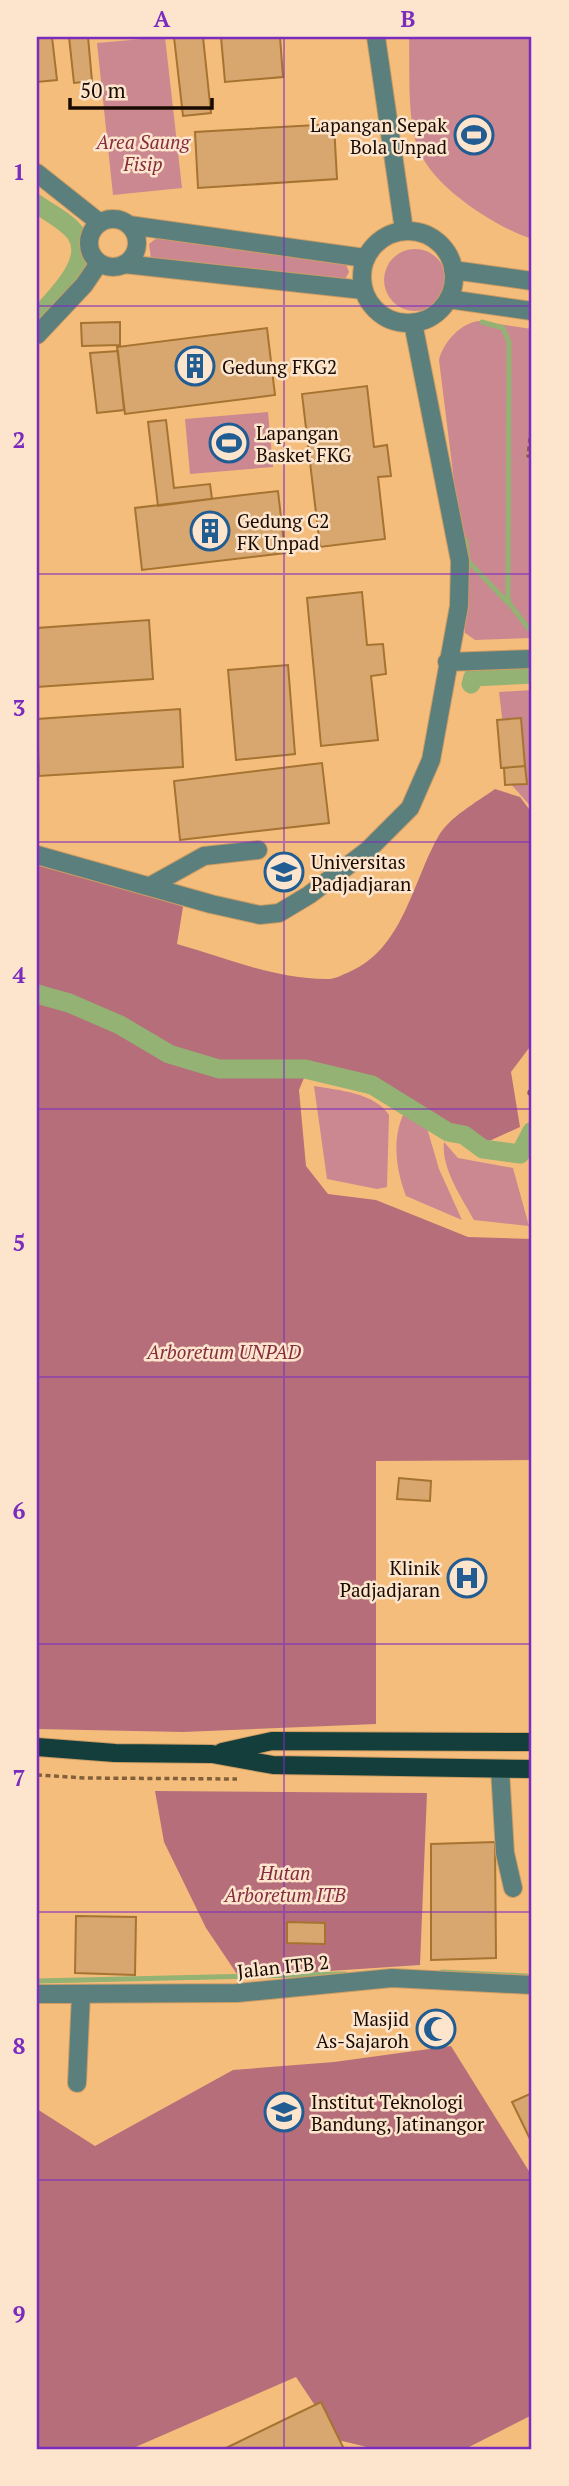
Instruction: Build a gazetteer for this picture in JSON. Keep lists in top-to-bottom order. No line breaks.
{"streets":{"lane":["Jalan ITB 2"]},"parks":["Area Saung Fisip","Arboretum UNPAD","Hutan Arboretum ITB"],"places":{"sports":["Lapangan Sepak Bola Unpad","Lapangan Basket FKG"],"building":["Gedung FKG2","Gedung C2 FK Unpad"],"school or university":["Universitas Padjadjaran","Institut Teknologi Bandung, Jatinangor"],"hospital":["Klinik Padjadjaran"],"mosque":["Masjid As-Sajaroh"]},"scale_bar":"50 m","grid":{"columns":["A","B"],"rows":["1","2","3","4","5","6","7","8","9"]}}
